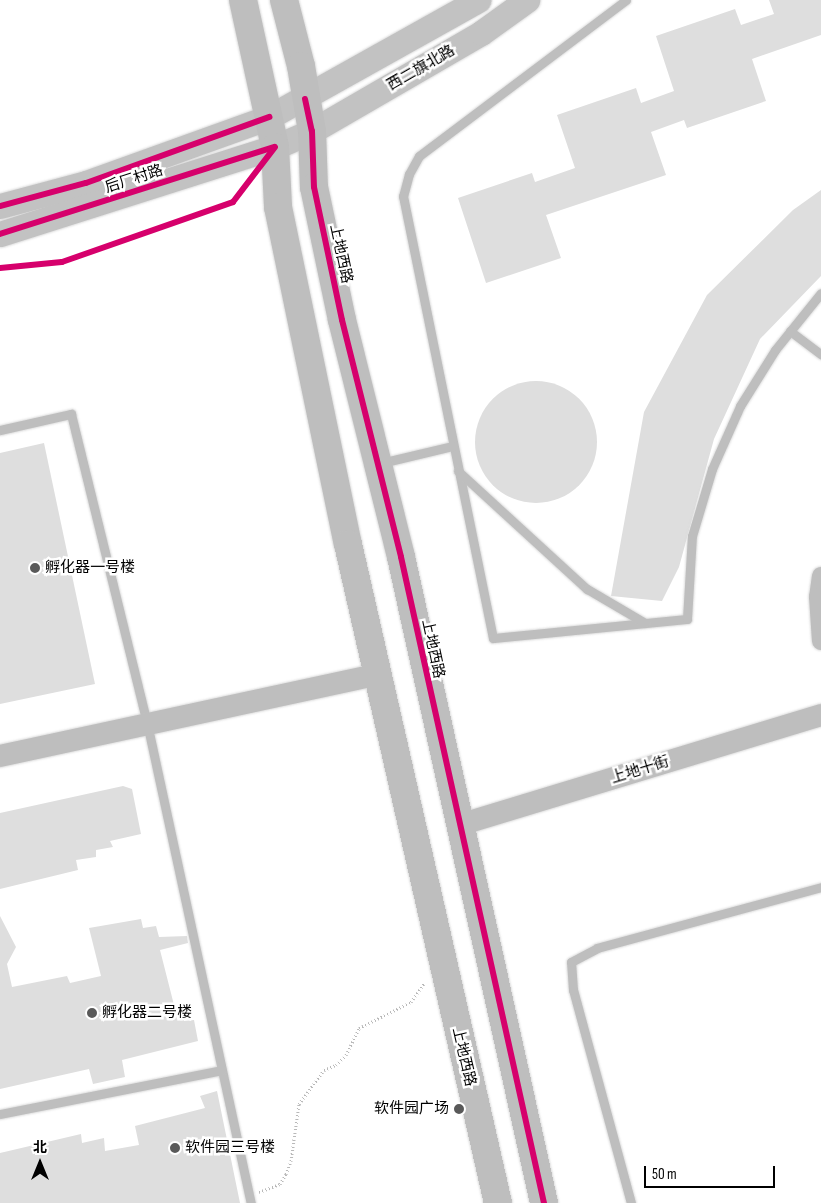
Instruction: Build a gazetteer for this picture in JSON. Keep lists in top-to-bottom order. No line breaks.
{"streets":{"main road":["西二旗北路","后厂村路","上地西路"],"street":["上地十街"]},"crossings":[["西二旗北路","后厂村路"],["西二旗北路","上地西路"],["后厂村路","上地西路"],["上地西路","上地十街"]],"places":["孵化器一号楼","孵化器二号楼","软件园广场","软件园三号楼"],"scale_bar":"50 m","north":"top"}
